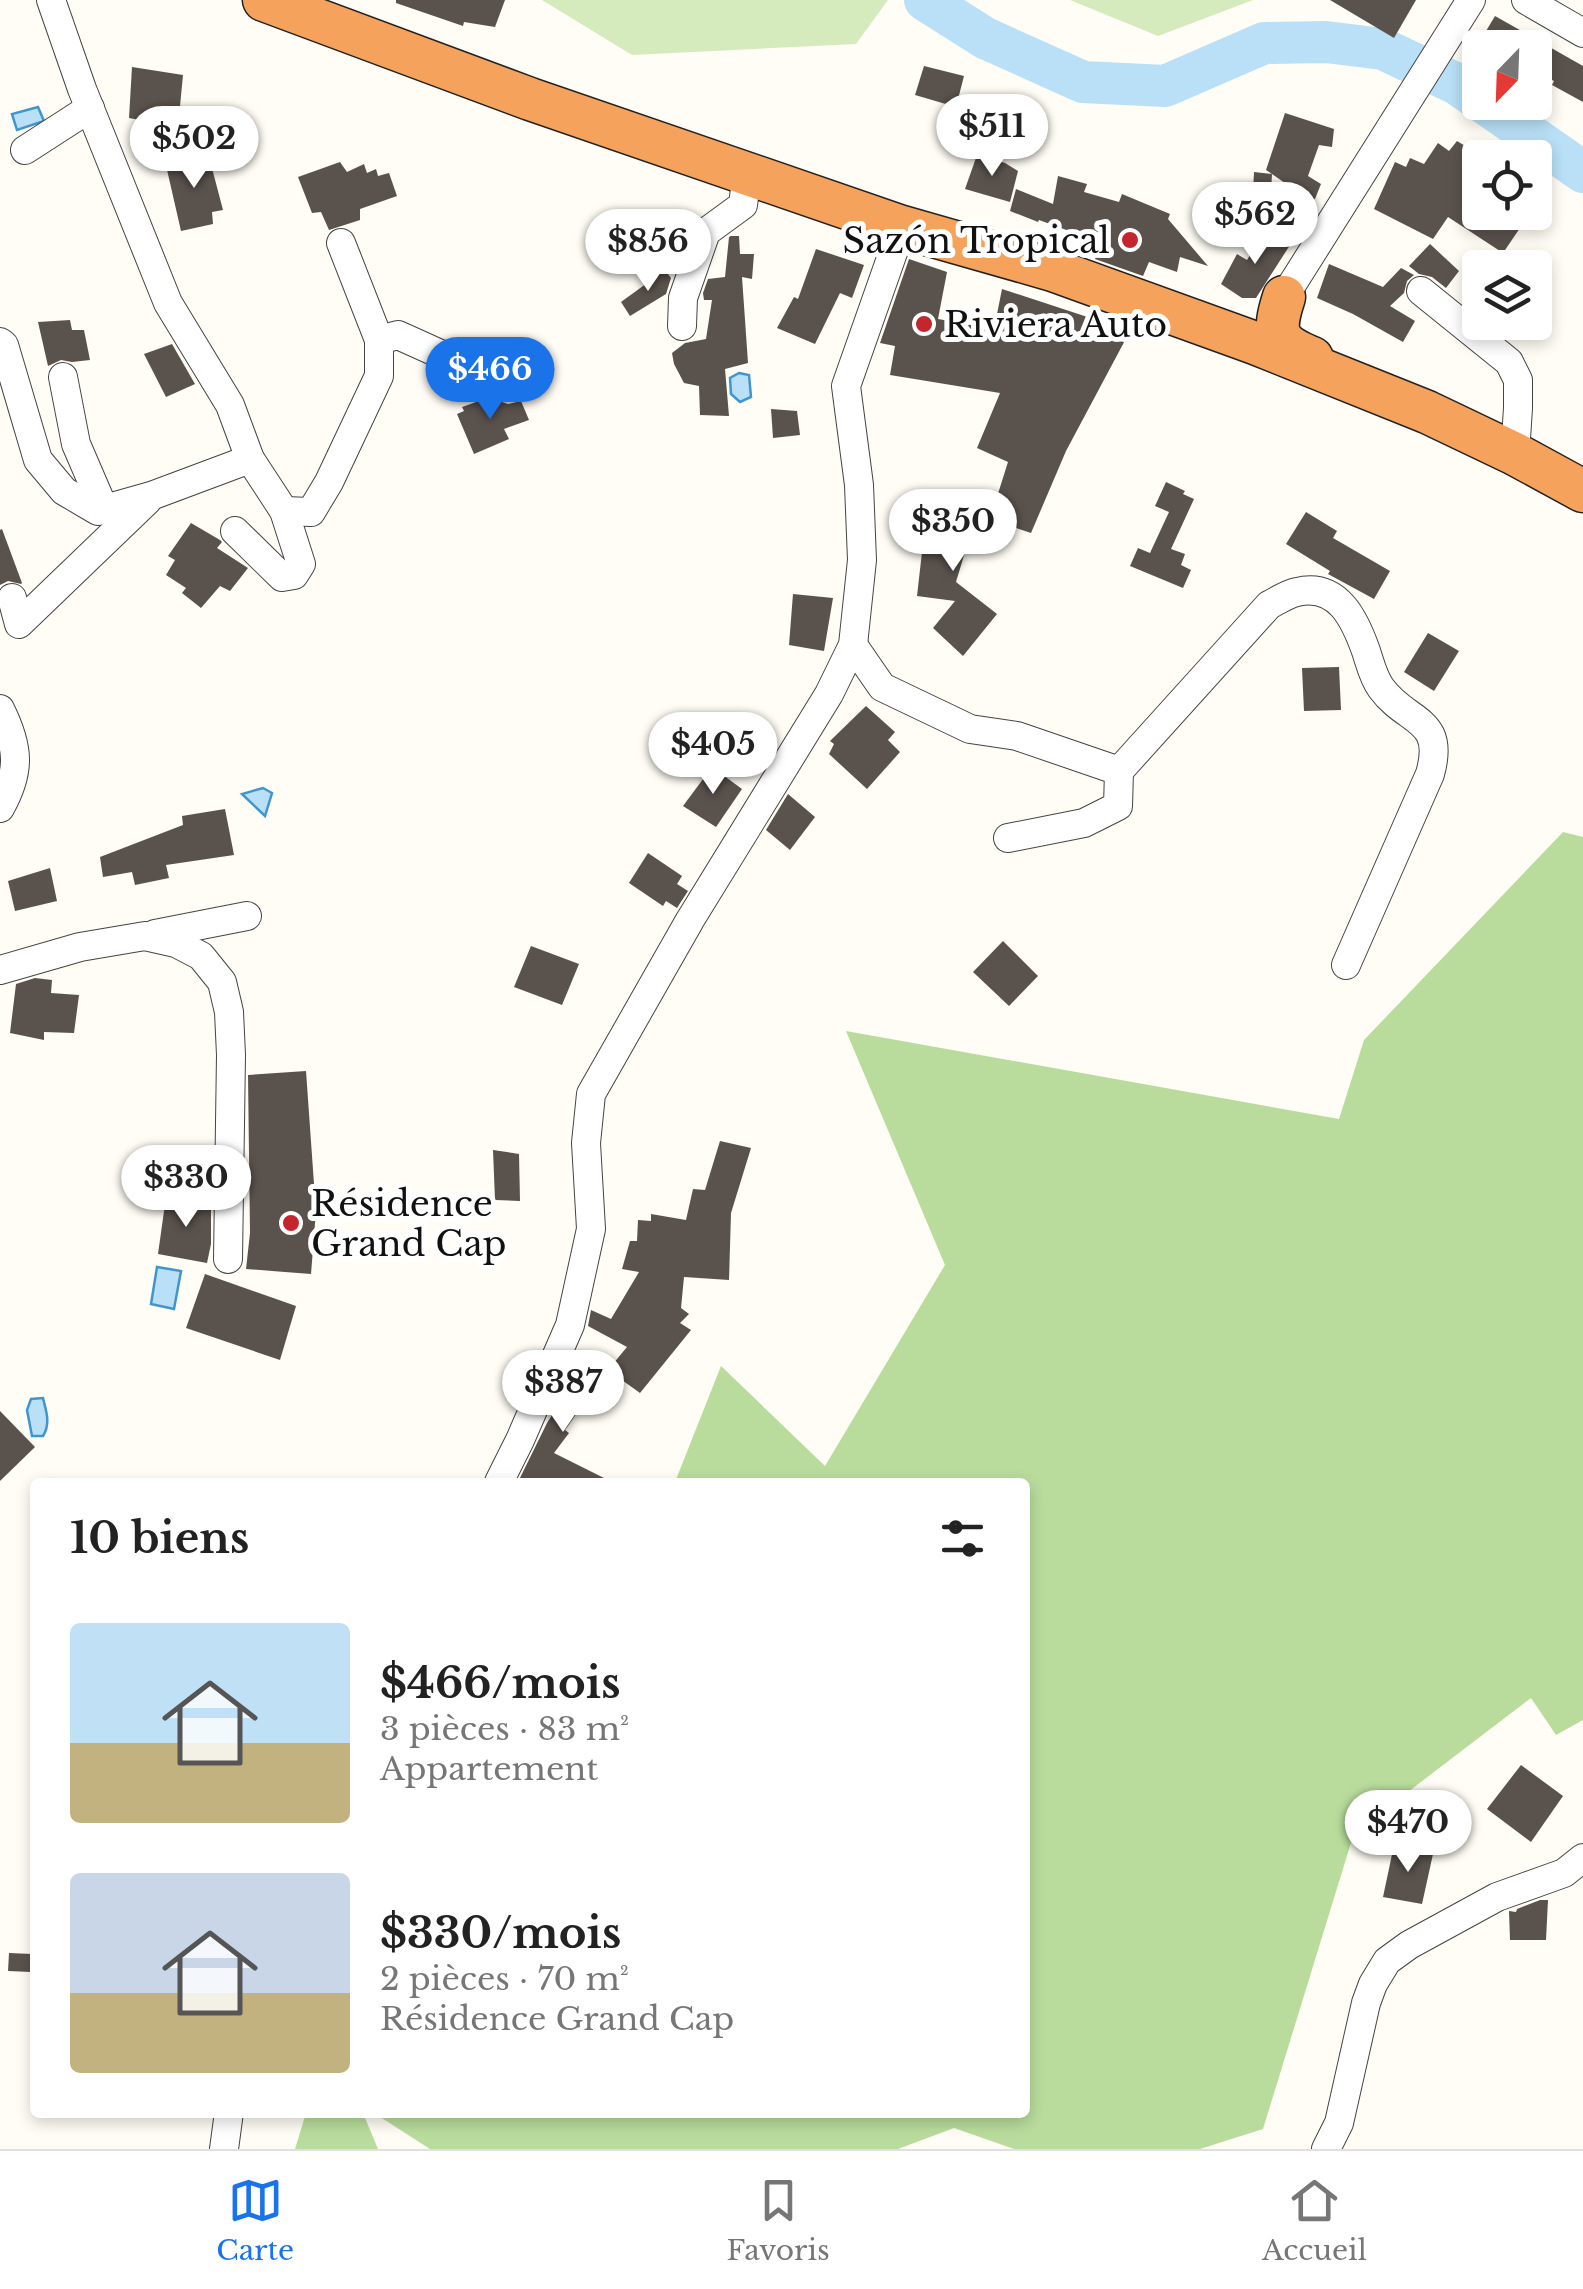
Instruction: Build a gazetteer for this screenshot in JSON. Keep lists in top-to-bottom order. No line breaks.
{"places":["Sazón Tropical","Riviera Auto","Résidence Grand Cap"],"north":"bottom left","page":{"price":["$511","$502","$562","$856","$466","$350","$405","$330","$387","$470"],"heading":"10 biens","list":[{"name":"$466/mois","note":"3 pièces · 83 m² · Appartement"},{"name":"$330/mois","note":"2 pièces · 70 m² · Résidence Grand Cap"}],"tabs":["Carte","Favoris","Accueil"]}}
